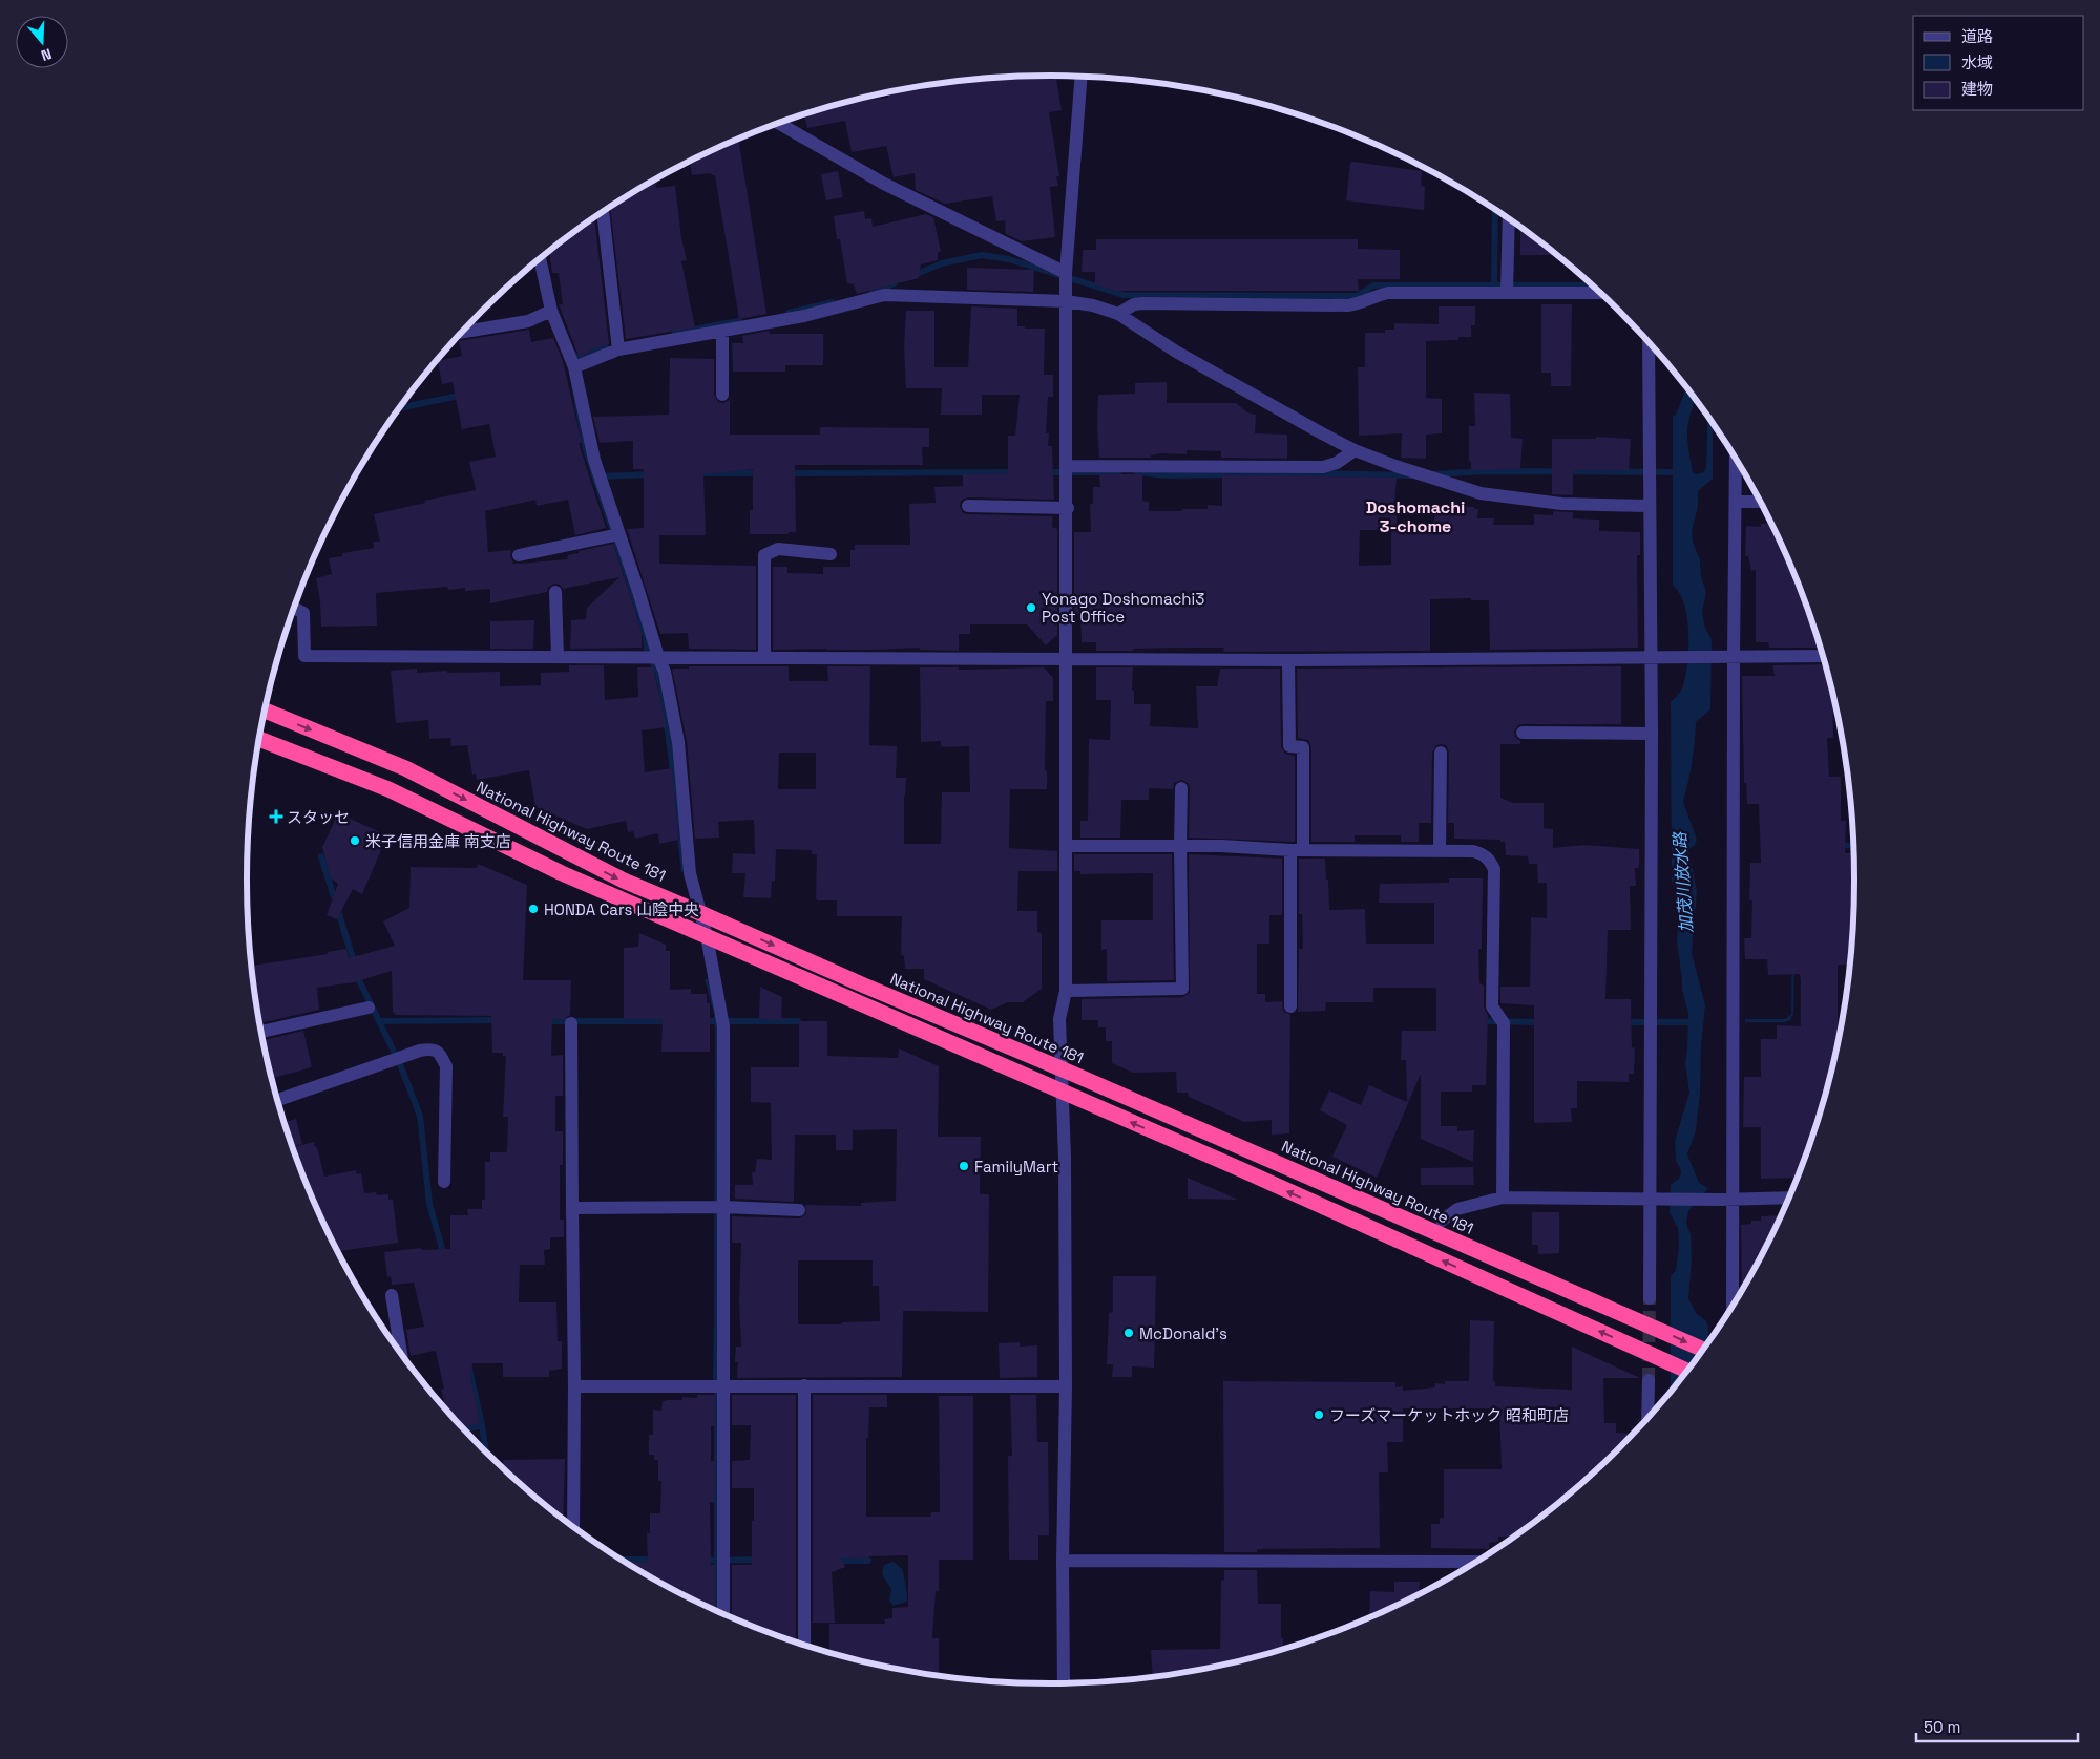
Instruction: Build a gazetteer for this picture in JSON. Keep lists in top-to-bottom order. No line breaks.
{"streets":{"highway":["National Highway Route 181"]},"districts":["Doshomachi 3-chome"],"water":["加茂川放水路"],"places":{"other":["Yonago Doshomachi3 Post Office","米子信用金庫 南支店","HONDA Cars 山陰中央","FamilyMart","McDonald's","フーズマーケットホック 昭和町店"],"health":["スタッセ"]},"legend":["道路","水域","建物"],"scale_bar":"50 m","north":"bottom"}
